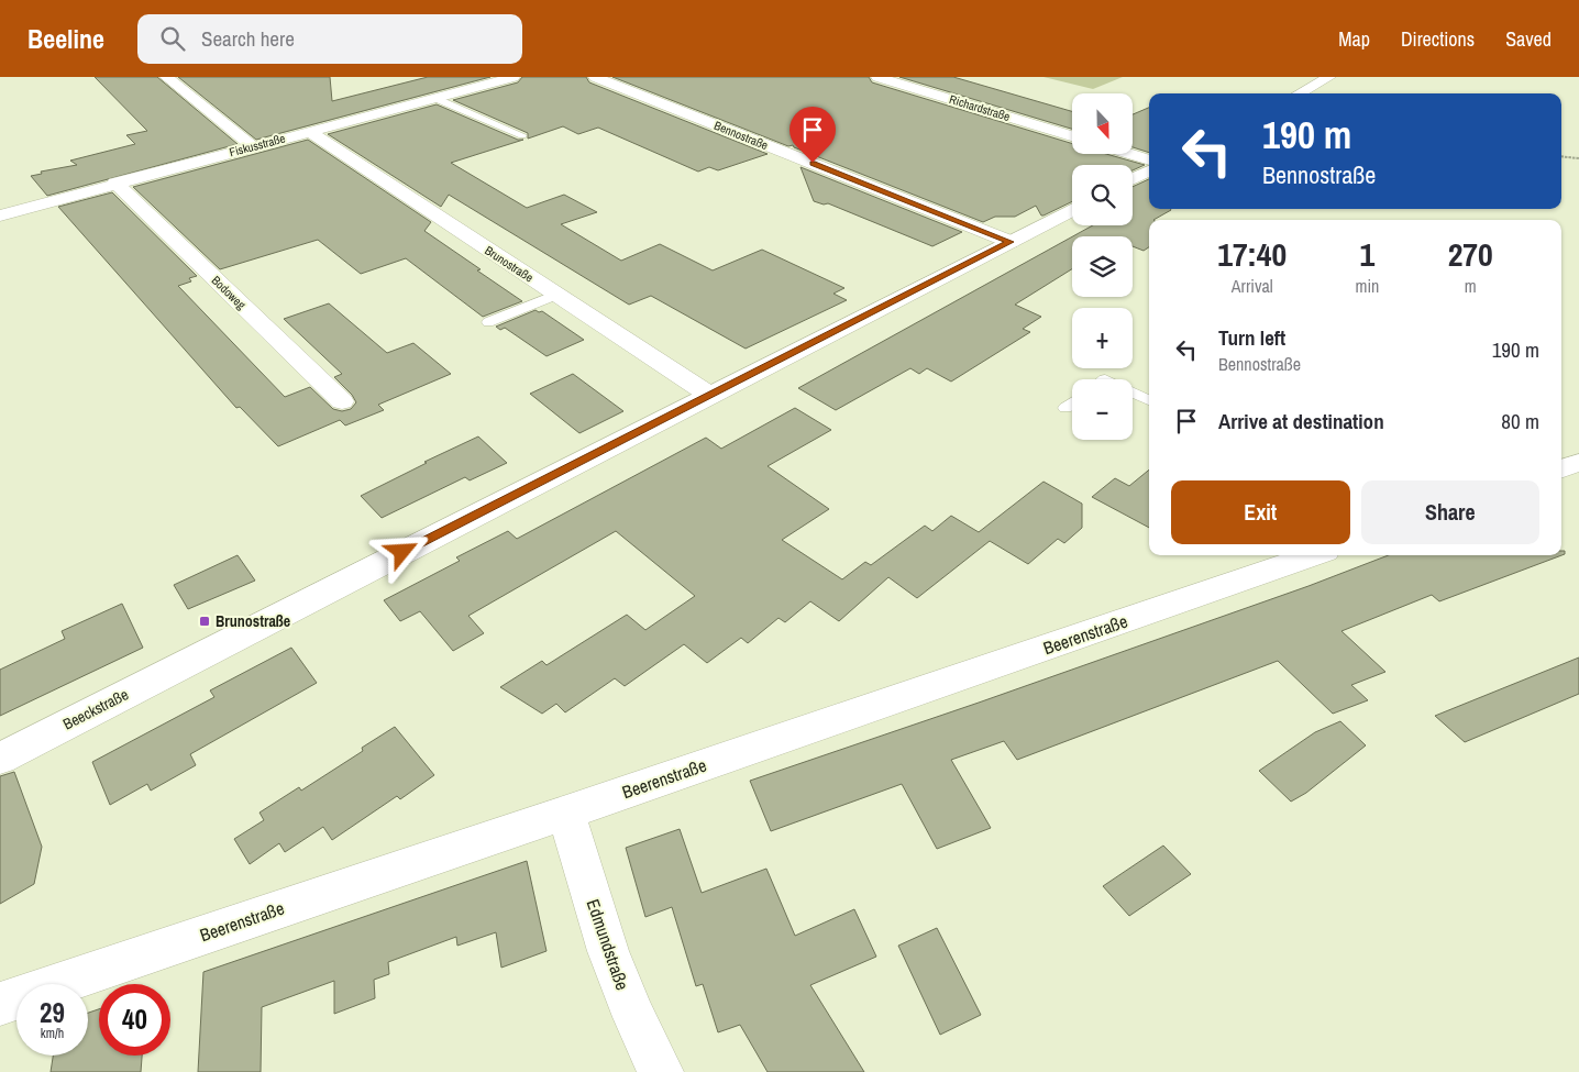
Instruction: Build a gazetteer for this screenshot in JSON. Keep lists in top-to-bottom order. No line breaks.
{"streets":{"street":["Richardstraße","Bennostraße","Fiskusstraße","Brunostraße","Bodoweg","Beerenstraße","Beeckstraße","Edmundstraße"]},"crossings":[["Bennostraße","Beeckstraße"],["Fiskusstraße","Brunostraße"],["Fiskusstraße","Bodoweg"],["Brunostraße","Beeckstraße"],["Beerenstraße","Edmundstraße"]],"places":{"transit":["Brunostraße"]},"north":"bottom","page":{"header":"Beeline","search":"Search here","nav":["Map","Directions","Saved"],"map_buttons":["+","−"],"turn":["190 m","Bennostraße"],"eta":["17:40","Arrival","1","min","270","m"],"list":[{"name":"Turn left","note":"Bennostraße","value":"190 m"},{"name":"Arrive at destination","value":"80 m"}],"buttons":["Exit","Share"],"speed":"29 km/h","limit":"40"}}
